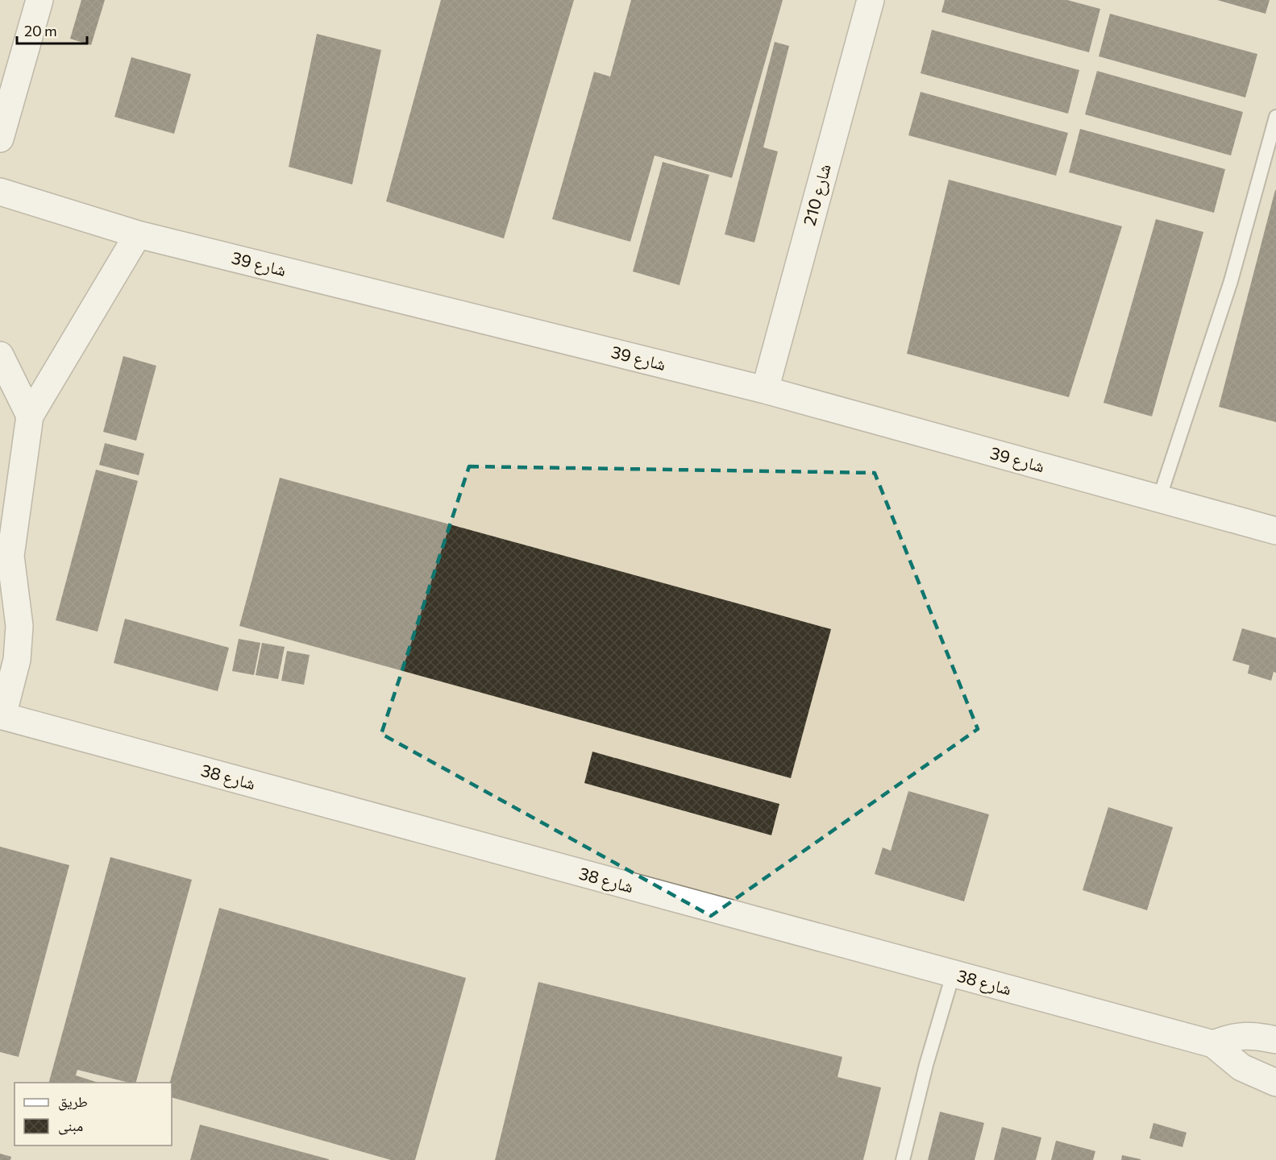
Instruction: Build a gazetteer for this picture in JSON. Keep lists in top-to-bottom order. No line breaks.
{"streets":{"street":["شارع 210","شارع 39","شارع 38"]},"crossings":[["شارع 210","شارع 39"]],"legend":["طريق","مبنى"],"scale_bar":"20 m"}
